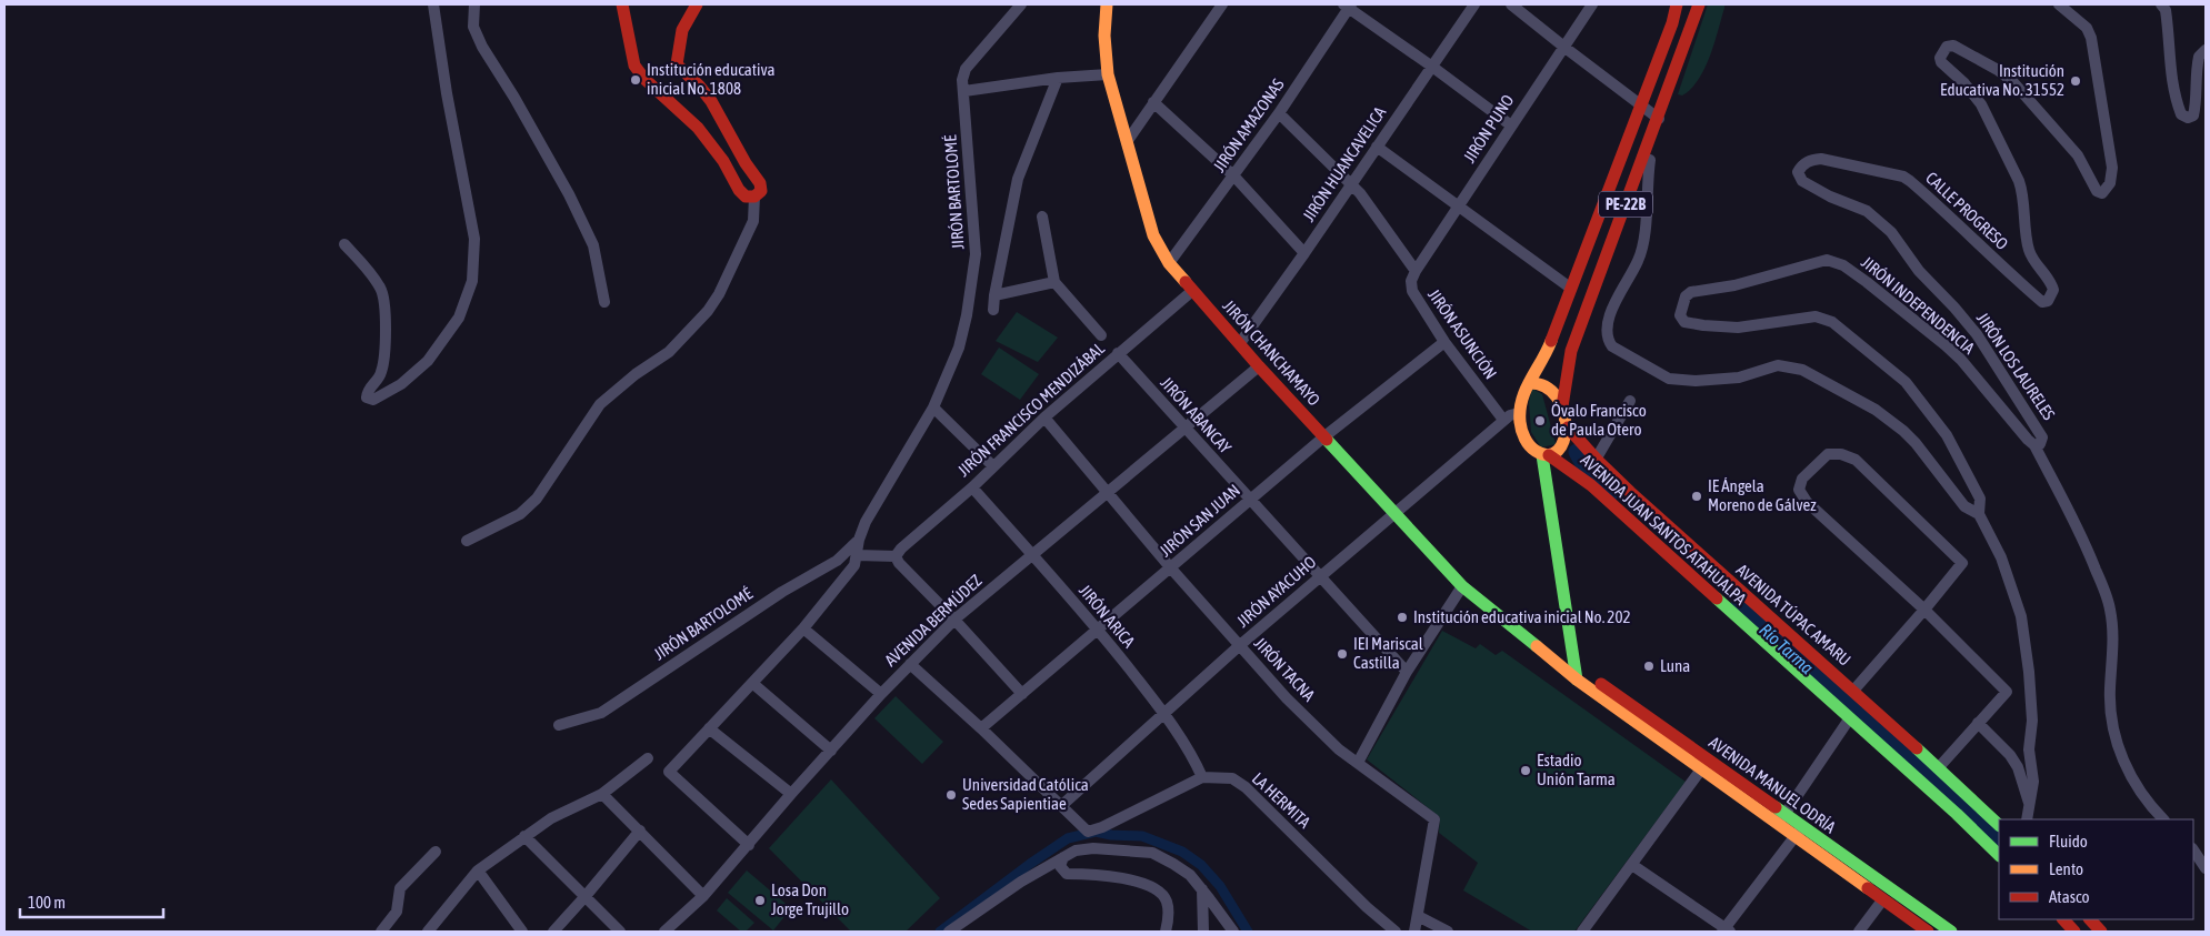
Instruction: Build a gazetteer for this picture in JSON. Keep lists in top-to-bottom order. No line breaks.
{"streets":{"main road":["PE-22B","JIRÓN CHANCHAMAYO","AVENIDA JUAN SANTOS ATAHUALPA","AVENIDA TÚPAC AMARU","AVENIDA MANUEL ODRÍA"],"street":["JIRÓN AMAZONAS","JIRÓN PUNO","JIRÓN HUANCAVELICA","JIRÓN BARTOLOMÉ","CALLE PROGRESO","JIRÓN INDEPENDENCIA","JIRÓN ASUNCIÓN","JIRÓN LOS LAURELES","JIRÓN FRANCISCO MENDIZÁBAL","JIRÓN ABANCAY","JIRÓN SAN JUAN","JIRÓN AYACUHO","JIRÓN ARICA","AVENIDA BERMÚDEZ","JIRÓN TACNA","LA HERMITA"]},"crossings":[["JIRÓN AMAZONAS","JIRÓN CHANCHAMAYO"],["JIRÓN PUNO","JIRÓN ASUNCIÓN"],["JIRÓN HUANCAVELICA","JIRÓN CHANCHAMAYO"],["JIRÓN BARTOLOMÉ","AVENIDA BERMÚDEZ"],["PE-22B","AVENIDA JUAN SANTOS ATAHUALPA"],["PE-22B","JIRÓN AYACUHO"],["PE-22B","AVENIDA TÚPAC AMARU"],["CALLE PROGRESO","JIRÓN LOS LAURELES"],["JIRÓN INDEPENDENCIA","JIRÓN LOS LAURELES"],["JIRÓN ASUNCIÓN","JIRÓN SAN JUAN"],["JIRÓN ASUNCIÓN","JIRÓN AYACUHO"],["JIRÓN CHANCHAMAYO","JIRÓN FRANCISCO MENDIZÁBAL"],["JIRÓN CHANCHAMAYO","JIRÓN SAN JUAN"],["JIRÓN CHANCHAMAYO","JIRÓN AYACUHO"],["JIRÓN CHANCHAMAYO","AVENIDA BERMÚDEZ"],["JIRÓN CHANCHAMAYO","AVENIDA MANUEL ODRÍA"],["JIRÓN FRANCISCO MENDIZÁBAL","JIRÓN ABANCAY"],["JIRÓN FRANCISCO MENDIZÁBAL","JIRÓN ARICA"],["JIRÓN FRANCISCO MENDIZÁBAL","JIRÓN TACNA"],["JIRÓN ABANCAY","JIRÓN SAN JUAN"],["JIRÓN ABANCAY","JIRÓN AYACUHO"],["JIRÓN ABANCAY","AVENIDA BERMÚDEZ"],["JIRÓN SAN JUAN","JIRÓN ARICA"],["JIRÓN SAN JUAN","JIRÓN TACNA"],["AVENIDA JUAN SANTOS ATAHUALPA","JIRÓN AYACUHO"],["AVENIDA JUAN SANTOS ATAHUALPA","AVENIDA TÚPAC AMARU"],["JIRÓN AYACUHO","AVENIDA TÚPAC AMARU"],["JIRÓN AYACUHO","JIRÓN ARICA"],["JIRÓN AYACUHO","JIRÓN TACNA"],["JIRÓN AYACUHO","LA HERMITA"],["JIRÓN ARICA","AVENIDA BERMÚDEZ"],["JIRÓN ARICA","LA HERMITA"],["AVENIDA BERMÚDEZ","JIRÓN TACNA"]],"water":["Río Tarma"],"places":["Institución educativa inicial No. 1808","Institución Educativa No. 31552","Óvalo Francisco de Paula Otero","IE Ángela Moreno de Gálvez","Institución educativa inicial No. 202","IEI Mariscal Castilla","Luna","Estadio Unión Tarma","Universidad Católica Sedes Sapientiae","Losa Don Jorge Trujillo"],"legend":["Fluido","Lento","Atasco"],"scale_bar":"100 m"}
